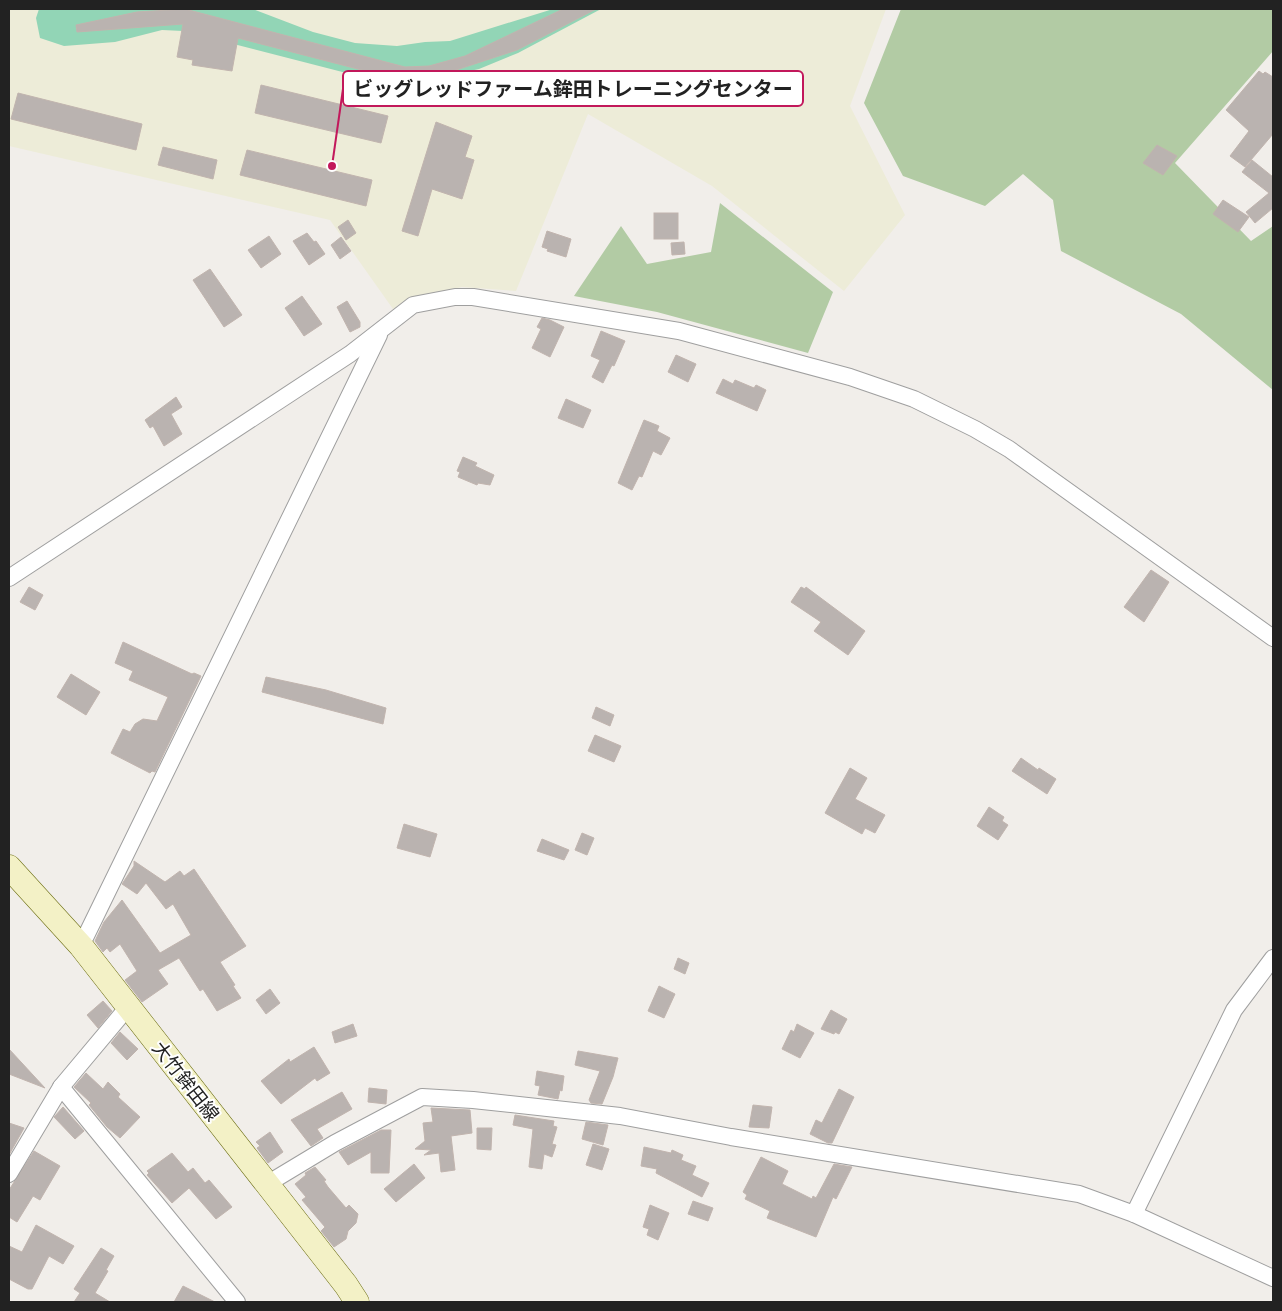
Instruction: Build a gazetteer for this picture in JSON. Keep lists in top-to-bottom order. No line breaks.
{"streets":{"main road":["大竹鉾田線"]},"places":["ビッグレッドファーム鉾田トレーニングセンター"]}
